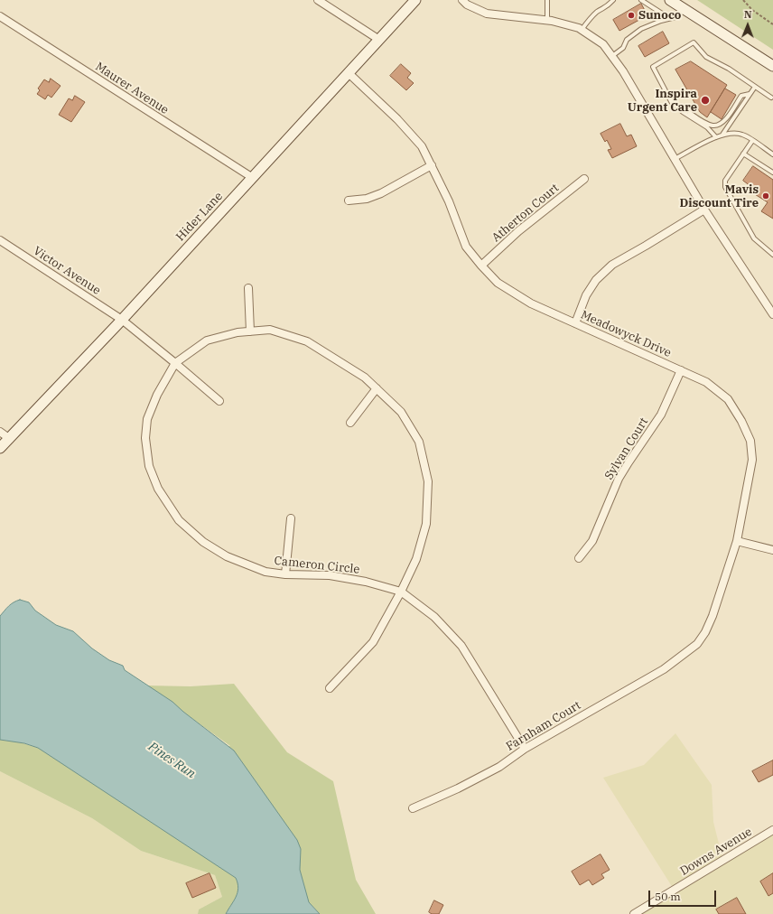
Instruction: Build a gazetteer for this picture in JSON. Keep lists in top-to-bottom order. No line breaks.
{"streets":{"street":["Maurer Avenue","Atherton Court","Hider Lane","Victor Avenue","Meadowyck Drive","Sylvan Court","Cameron Circle","Farnham Court","Downs Avenue"]},"crossings":[["Maurer Avenue","Hider Lane"],["Atherton Court","Meadowyck Drive"],["Hider Lane","Victor Avenue"],["Hider Lane","Meadowyck Drive"],["Meadowyck Drive","Sylvan Court"],["Meadowyck Drive","Farnham Court"],["Cameron Circle","Farnham Court"]],"water":["Pines Run"],"places":["Sunoco","Inspira Urgent Care","Mavis Discount Tire"],"scale_bar":"50 m","north":"top"}
